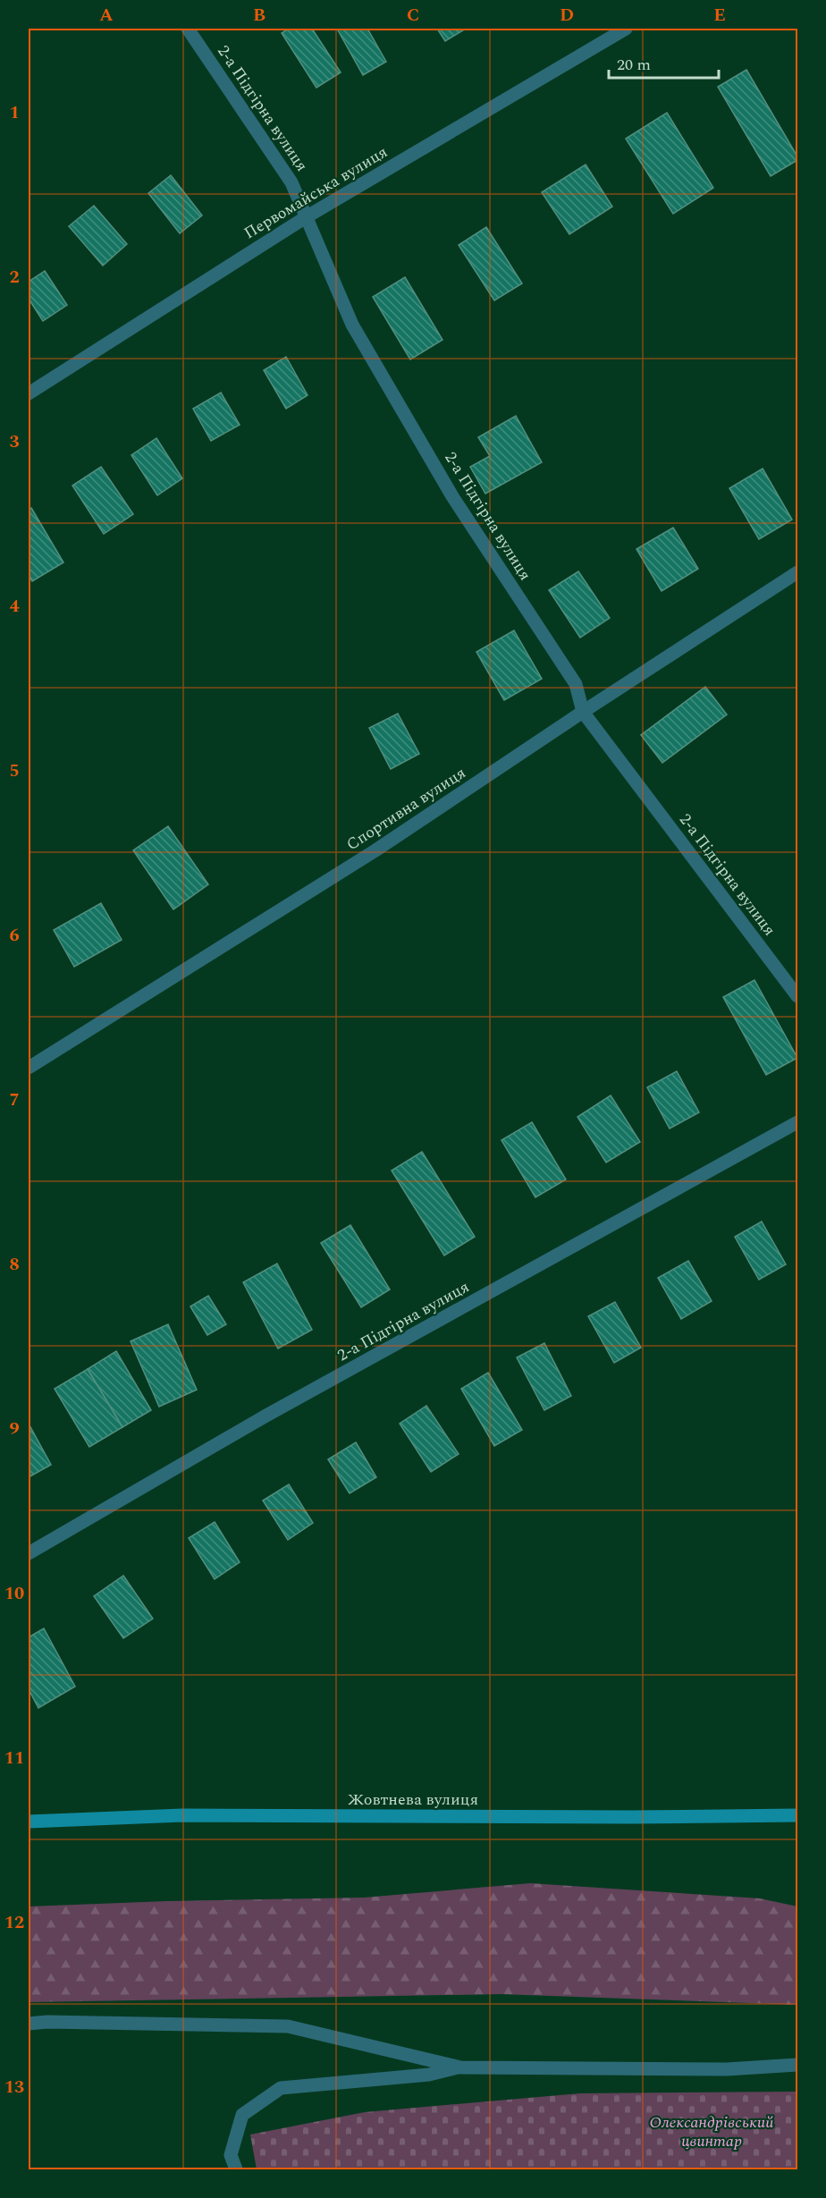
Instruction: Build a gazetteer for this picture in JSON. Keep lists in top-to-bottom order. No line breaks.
{"streets":{"street":["2-а Підгірна вулиця","Первомайська вулиця","Спортивна вулиця","Жовтнева вулиця"]},"crossings":[["2-а Підгірна вулиця","Первомайська вулиця"],["2-а Підгірна вулиця","Спортивна вулиця"]],"parks":["Олександрівський цвинтар"],"scale_bar":"20 m","grid":{"columns":["A","B","C","D","E"],"rows":["1","2","3","4","5","6","7","8","9","10","11","12","13"]}}
